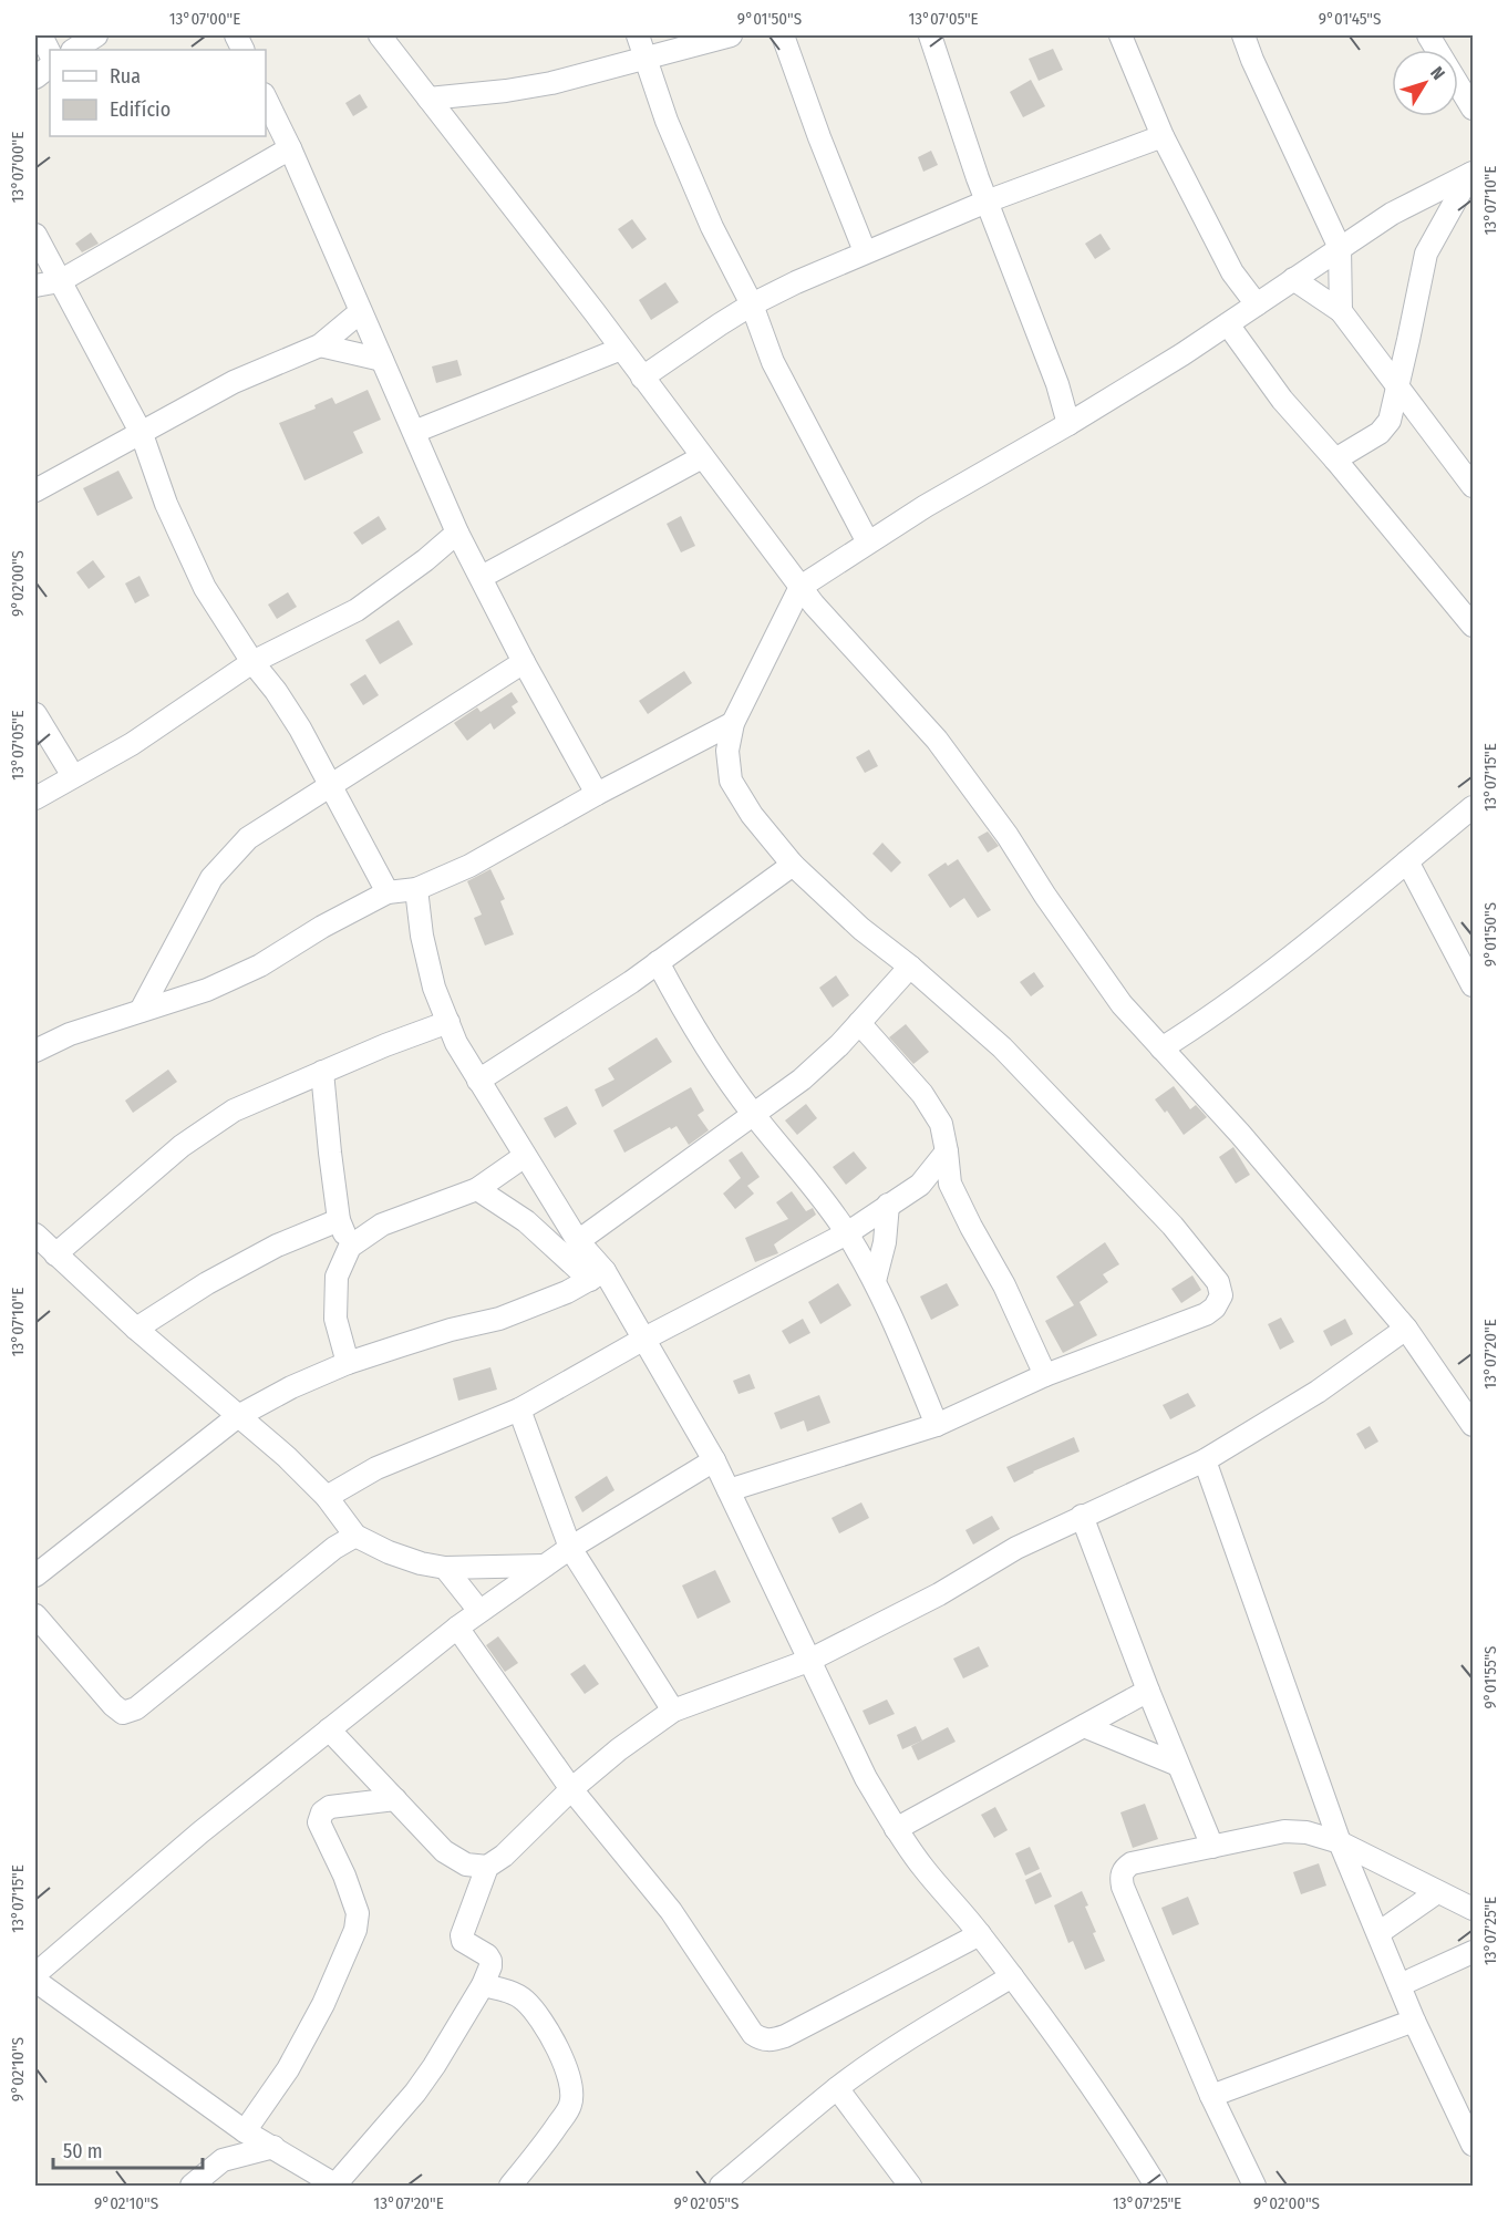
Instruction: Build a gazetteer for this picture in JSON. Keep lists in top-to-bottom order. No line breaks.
{"legend":["Rua","Edifício"],"scale_bar":"50 m","north":"top right","coordinates":["13°07'00\"E","9°01'50\"S","13°07'05\"E","9°01'45\"S","13°07'10\"E","9°02'00\"S","13°07'15\"E","13°07'20\"E","9°01'55\"S","13°07'25\"E","9°02'10\"S","9°02'05\"S"]}
